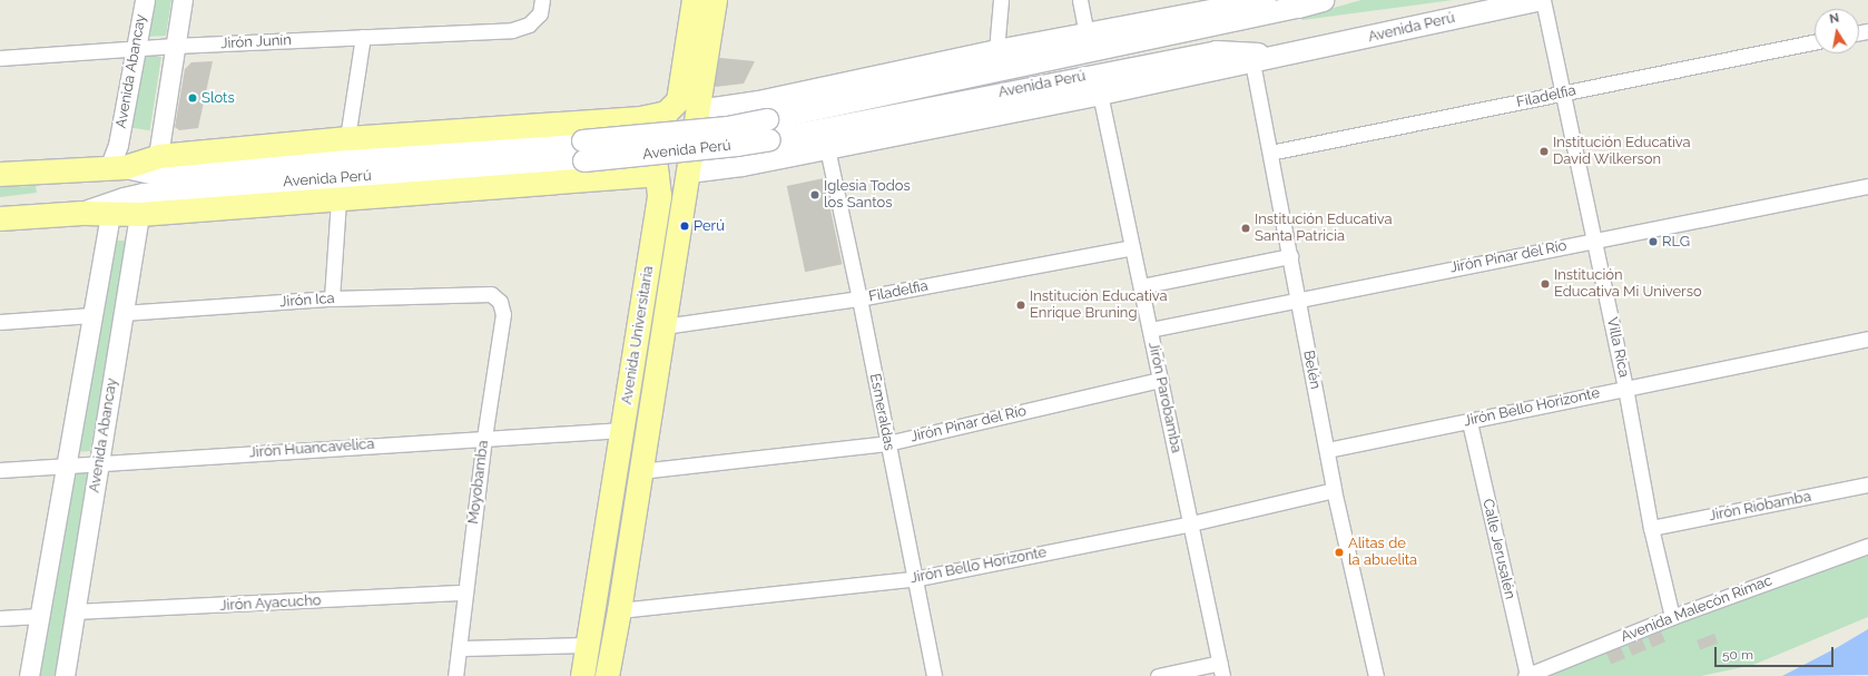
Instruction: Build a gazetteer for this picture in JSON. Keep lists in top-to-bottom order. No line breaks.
{"streets":{"main road":["Avenida Perú","Avenida Universitaria"],"street":["Jirón Junín","Avenida Abancay","Filadelfia","Jirón Pinar del Río","Jirón Ica","Villa Rica","Belén","Jirón Parobamba","Jirón Bello Horizonte","Esmeraldas","Jirón Huancavelica","Moyobamba","Jirón Riobamba","Calle Jerusalén","Jirón Ayacucho","Avenida Malecón Rímac"]},"crossings":[["Avenida Perú","Avenida Abancay"],["Avenida Perú","Avenida Universitaria"],["Avenida Perú","Belén"],["Avenida Perú","Jirón Parobamba"],["Avenida Perú","Esmeraldas"],["Jirón Junín","Avenida Abancay"],["Avenida Abancay","Jirón Ica"],["Avenida Abancay","Jirón Huancavelica"],["Avenida Abancay","Jirón Ayacucho"],["Filadelfia","Avenida Universitaria"],["Filadelfia","Villa Rica"],["Filadelfia","Belén"],["Filadelfia","Jirón Parobamba"],["Filadelfia","Esmeraldas"],["Jirón Pinar del Río","Avenida Universitaria"],["Jirón Pinar del Río","Villa Rica"],["Jirón Pinar del Río","Belén"],["Jirón Pinar del Río","Jirón Parobamba"],["Jirón Pinar del Río","Esmeraldas"],["Jirón Ica","Moyobamba"],["Avenida Universitaria","Jirón Bello Horizonte"],["Avenida Universitaria","Jirón Huancavelica"],["Villa Rica","Jirón Bello Horizonte"],["Villa Rica","Jirón Riobamba"],["Villa Rica","Avenida Malecón Rímac"],["Belén","Jirón Bello Horizonte"],["Jirón Parobamba","Jirón Bello Horizonte"],["Jirón Bello Horizonte","Esmeraldas"],["Jirón Bello Horizonte","Calle Jerusalén"],["Jirón Huancavelica","Moyobamba"],["Moyobamba","Jirón Ayacucho"],["Calle Jerusalén","Avenida Malecón Rímac"]],"places":["Slots","Institución Educativa David Wilkerson","Iglesia Todos los Santos","Perú","Institución Educativa Santa Patricia","RLG","Institución Educativa Mi Universo","Institución Educativa Enrique Bruning","Alitas de la abuelita"],"scale_bar":"50 m","north":"top"}
